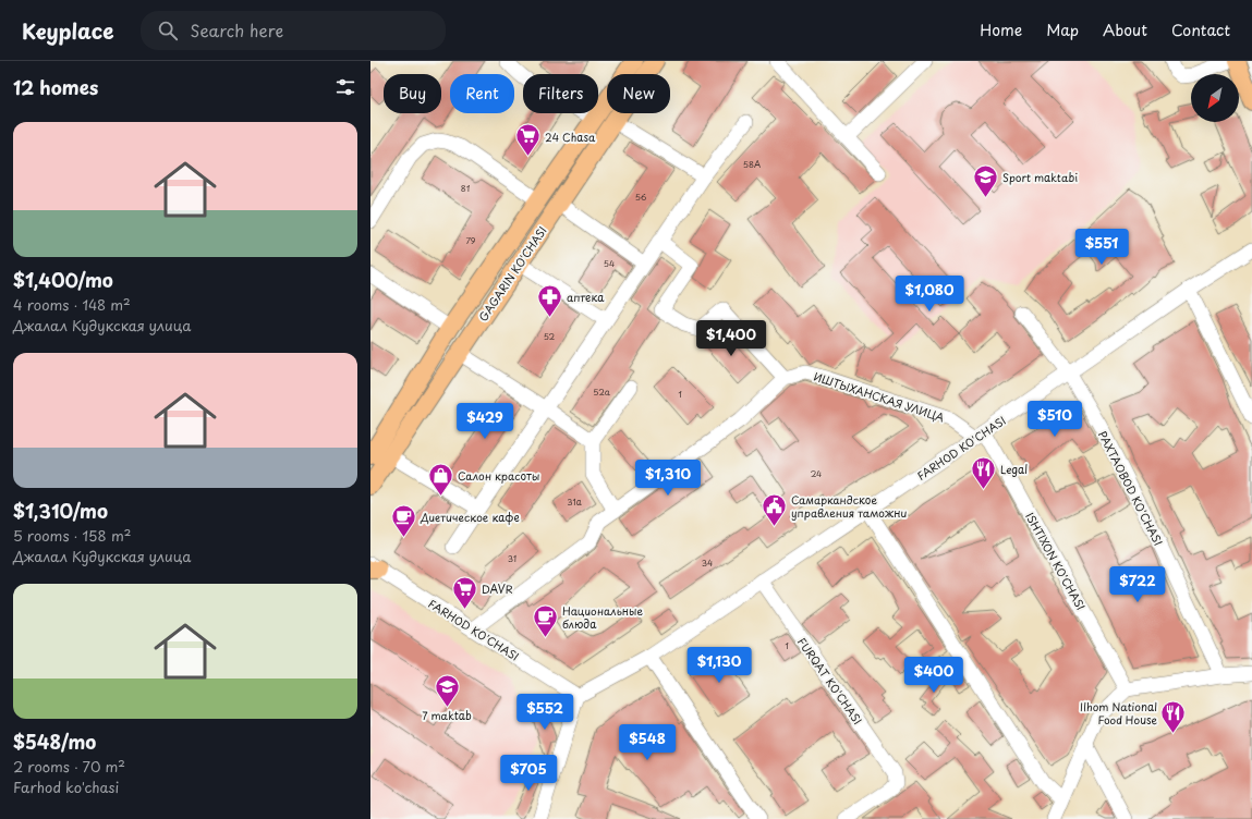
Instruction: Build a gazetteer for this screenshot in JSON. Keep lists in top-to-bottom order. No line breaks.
{"streets":{"main road":["GAGARIN KO'CHASI"],"street":["ИШТЫХАНСКАЯ УЛИЦА","FARHOD KO'CHASI","PAXTAOBOD KO'CHASI","ISHTIXON KO'CHASI","FURQAT KO'CHASI"]},"crossings":[["ИШТЫХАНСКАЯ УЛИЦА","FARHOD KO'CHASI"],["ИШТЫХАНСКАЯ УЛИЦА","ISHTIXON KO'CHASI"],["FARHOD KO'CHASI","PAXTAOBOD KO'CHASI"],["FARHOD KO'CHASI","ISHTIXON KO'CHASI"],["FARHOD KO'CHASI","FURQAT KO'CHASI"]],"places":{"supermarket":["24 Chasa","DAVR"],"school or university":["Sport maktabi","7 maktab"],"pharmacy":["аптека"],"restaurant":["Legal","Ilhom National Food House"],"shop":["Салон красоты"],"public building":["Самаркандское управления таможни"],"cafe":["Диетическое кафе","Национальные блюда"]},"house_numbers":["58А","81","56","79","54","52","52a","1","24","31а","31","34","1"],"north":"bottom left","page":{"header":"Keyplace","search":"Search here","nav":["Home","Map","About","Contact"],"heading":"12 homes","chip":["Buy","Rent","Filters","New"],"list":[{"name":"$1,400/mo","note":"4 rooms · 148 m² · Джалал Кудукская улица"},{"name":"$1,310/mo","note":"5 rooms · 158 m² · Джалал Кудукская улица"},{"name":"$548/mo","note":"2 rooms · 70 m² · Farhod ko'chasi"}],"price":["$551","$1,080","$1,400","$510","$429","$1,310","$722","$1,130","$400","$552","$548","$705"]}}
